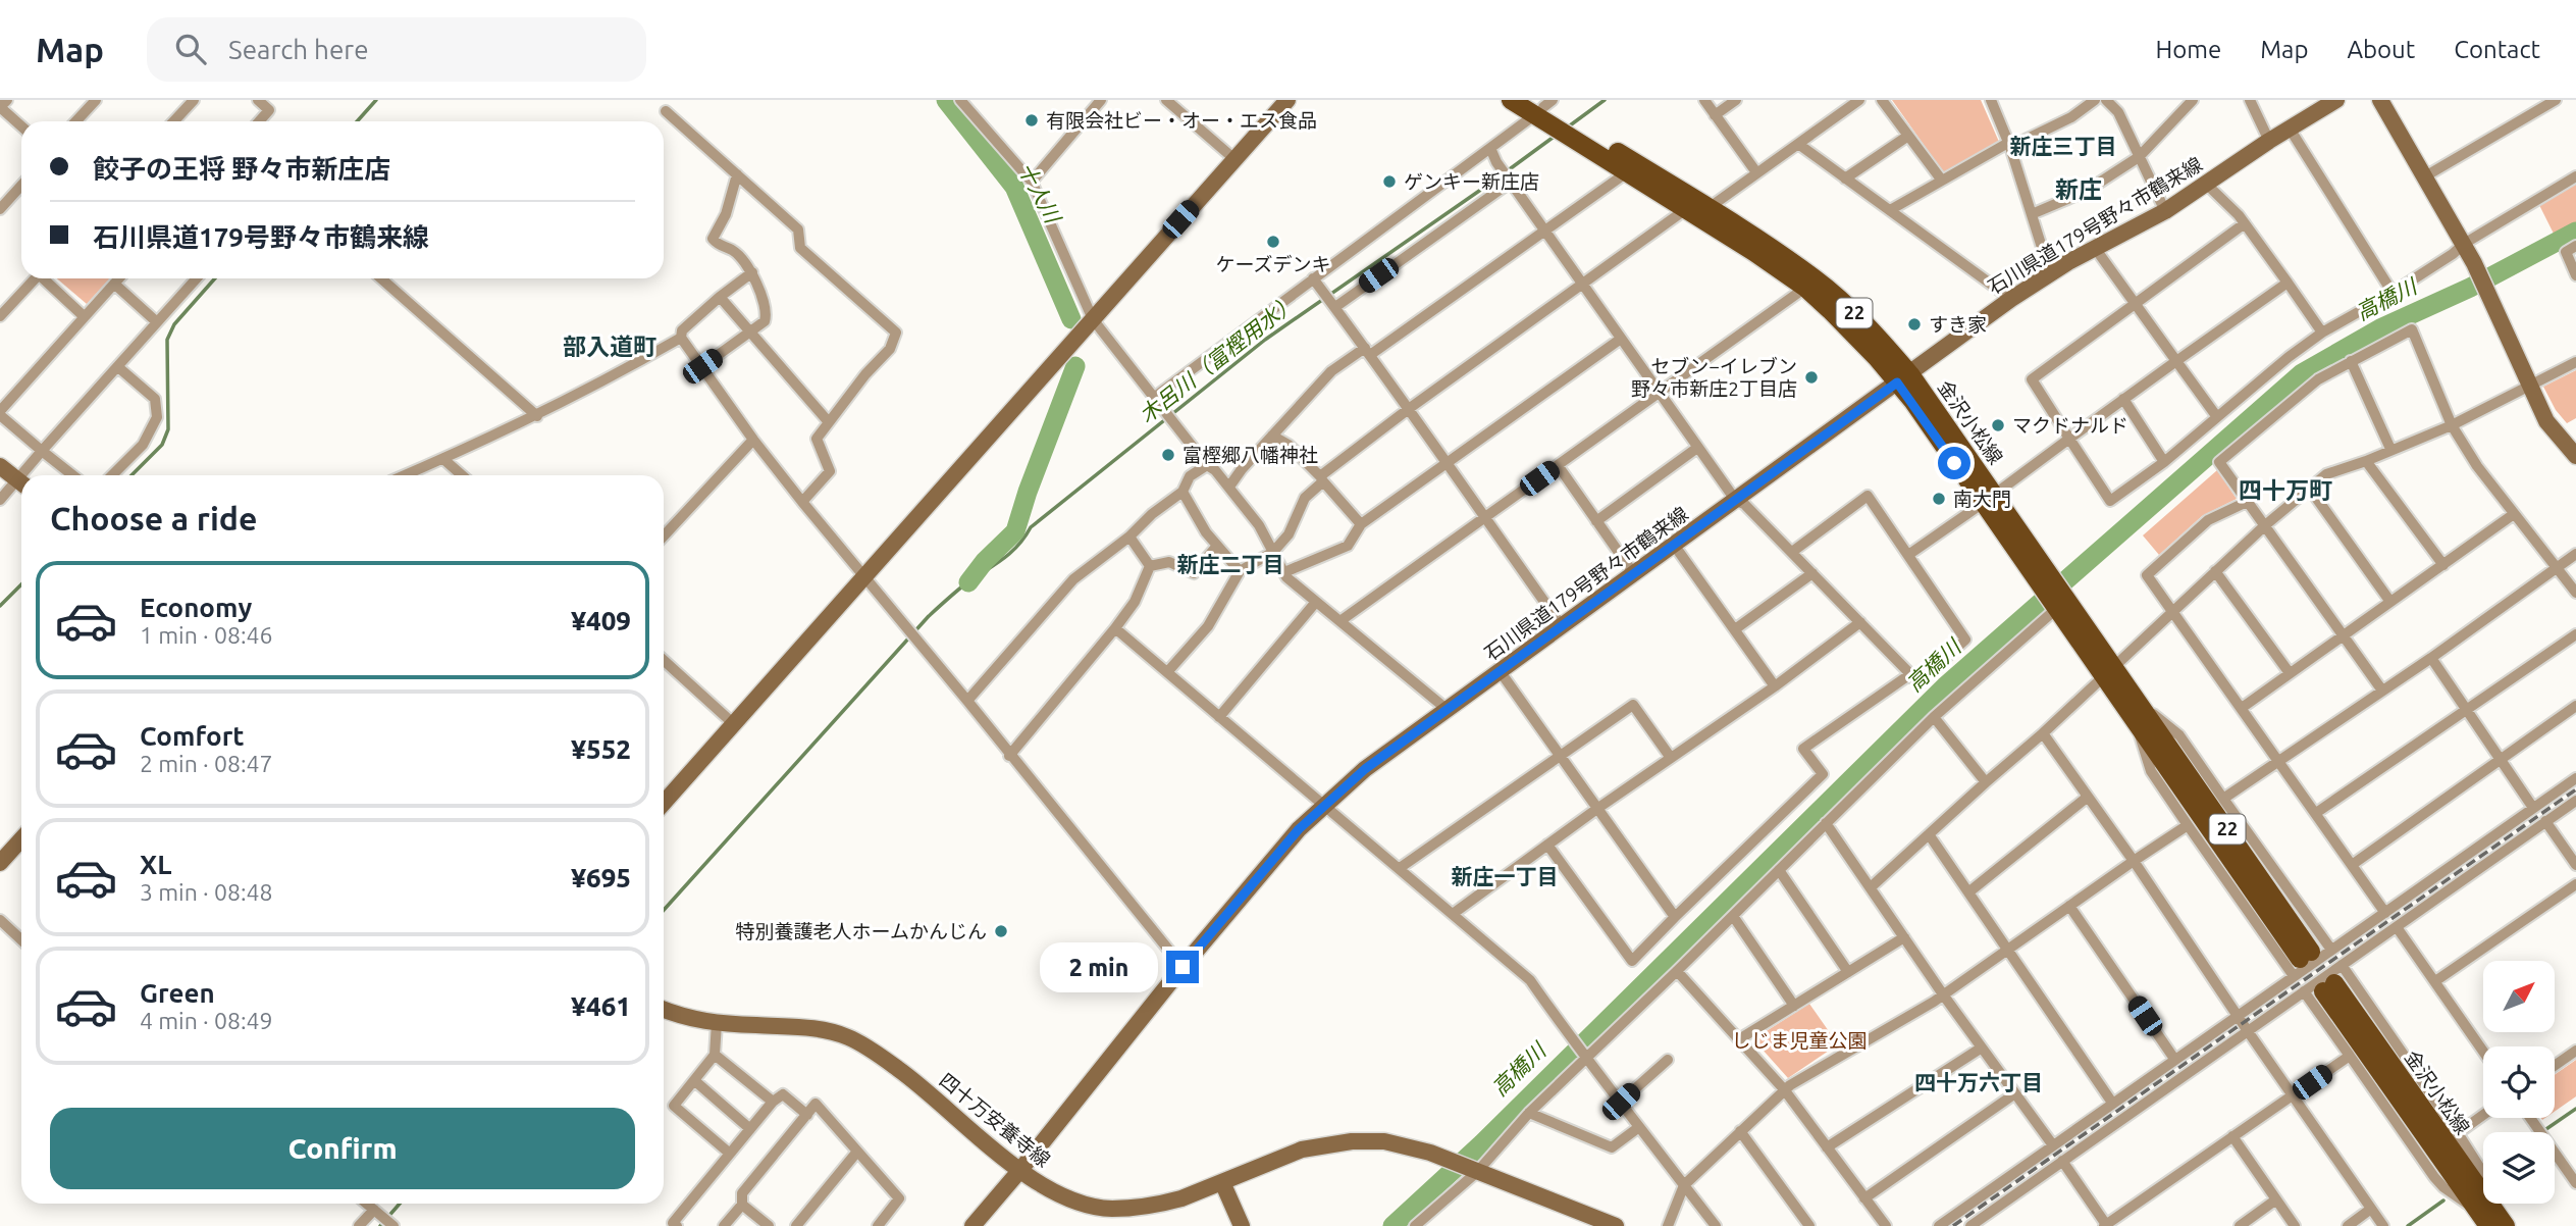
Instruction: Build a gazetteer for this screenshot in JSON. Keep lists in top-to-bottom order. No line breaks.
{"streets":{"main road":["22","金沢小松線"],"street":["石川県道179号野々市鶴来線","四十万安養寺線"]},"crossings":[["石川県道179号野々市鶴来線","金沢小松線"],["石川県道179号野々市鶴来線","四十万安養寺線"],["22","金沢小松線"]],"districts":["新庄三丁目","新庄","部入道町","四十万町","新庄二丁目","新庄一丁目","四十万六丁目"],"water":["十人川","高橋川","木呂川（富樫用水）"],"parks":["しじま児童公園"],"places":["有限会社ビー・オー・エス食品","ゲンキー新庄店","ケーズデンキ","すき家","セブン−イレブン 野々市新庄2丁目店","マクドナルド","富樫郷八幡神社","南大門","特別養護老人ホームかんじん"],"north":"top right","page":{"header":"Map","search":"Search here","nav":["Home","Map","About","Contact"],"banner":["餃子の王将 野々市新庄店","石川県道179号野々市鶴来線"],"heading":"Choose a ride","list":[{"name":"Economy","note":"1 min · 08:46","value":"¥409"},{"name":"Comfort","note":"2 min · 08:47","value":"¥552"},{"name":"XL","note":"3 min · 08:48","value":"¥695"},{"name":"Green","note":"4 min · 08:49","value":"¥461"}],"bubble":"2 min","buttons":"Confirm"}}
